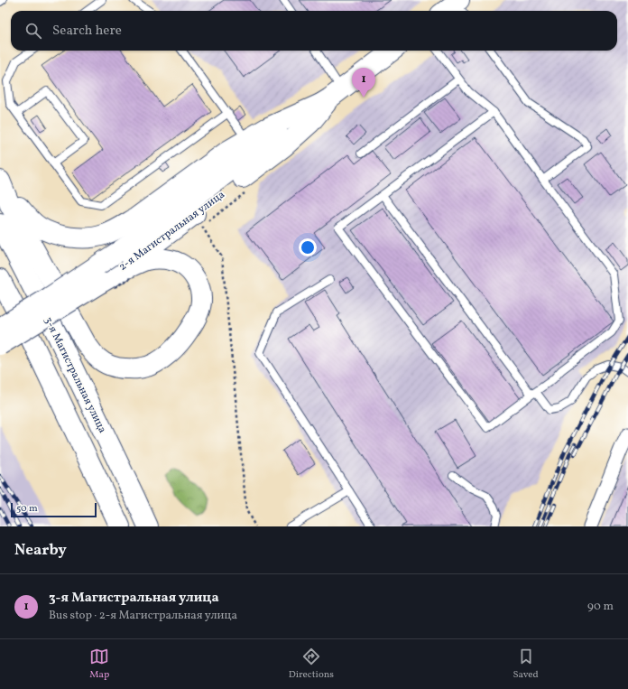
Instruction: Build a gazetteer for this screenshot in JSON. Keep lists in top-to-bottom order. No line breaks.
{"streets":{"street":["2-я Магистральная улица","3-я Магистральная улица"]},"scale_bar":"50 m","page":{"search":"Search here","pins":"1","scale":"50 m","heading":"Nearby","list":[{"mark":"1","name":"3-я Магистральная улица","note":"Bus stop · 2-я Магистральная улица","value":"90 m"}],"nav":["Map","Directions","Saved"]}}
